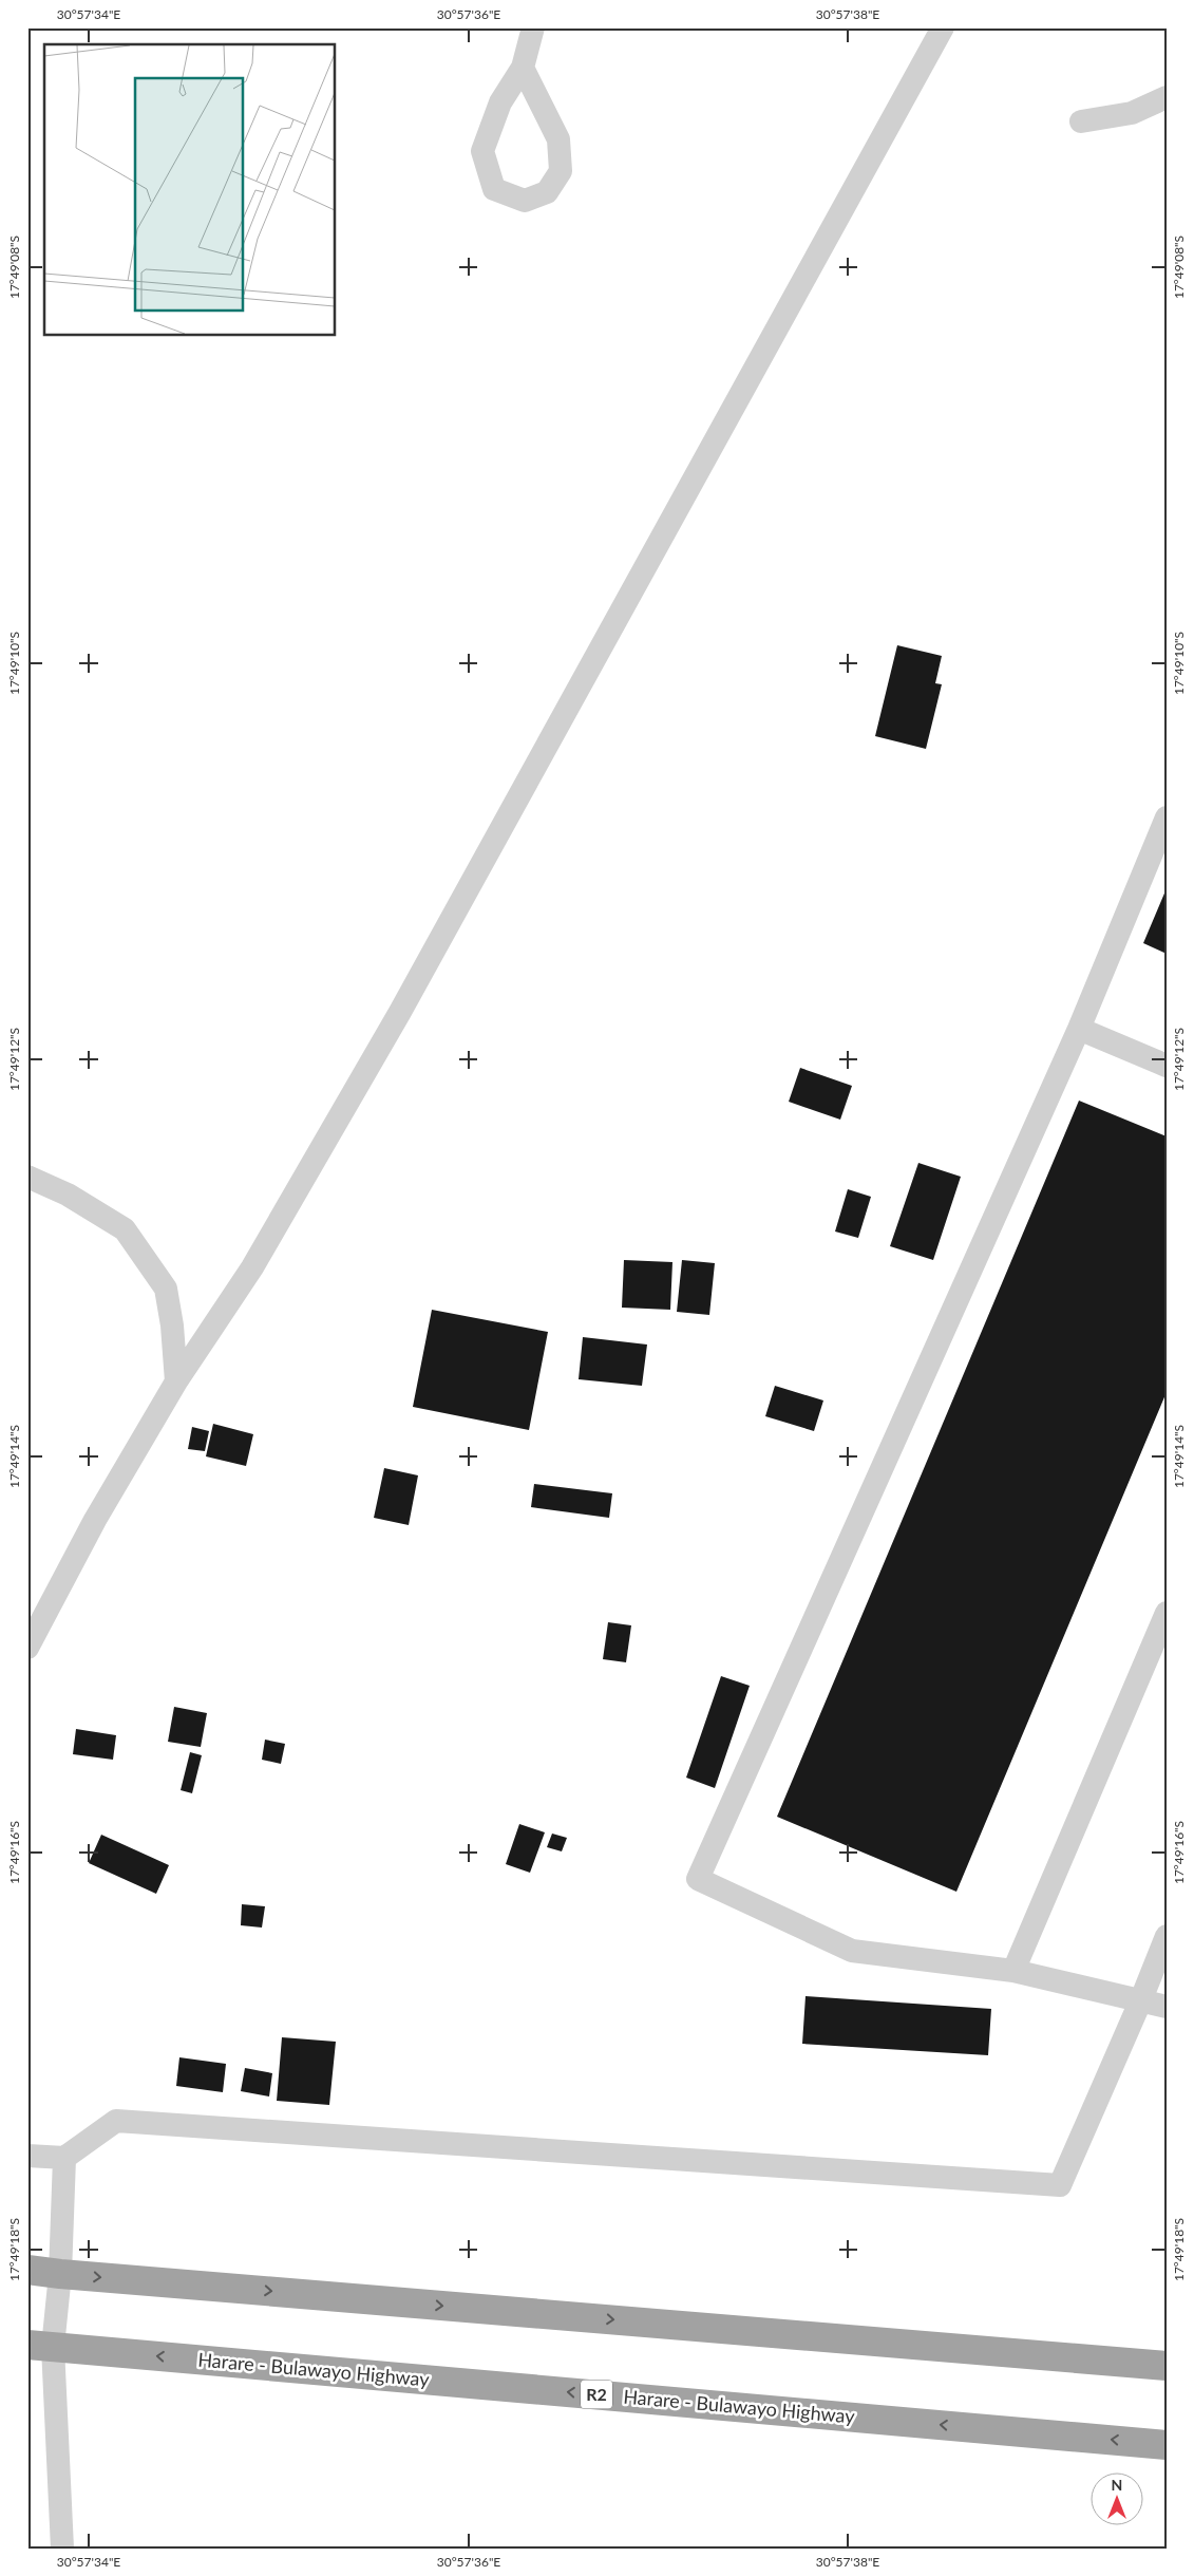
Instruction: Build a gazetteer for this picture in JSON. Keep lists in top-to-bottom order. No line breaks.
{"streets":{"highway":["Harare - Bulawayo Highway","R2"]},"north":"top","coordinates":["30°57'34\"E","30°57'36\"E","30°57'38\"E","17°49'08\"S","17°49'10\"S","17°49'12\"S","17°49'14\"S","17°49'16\"S","17°49'18\"S"]}
